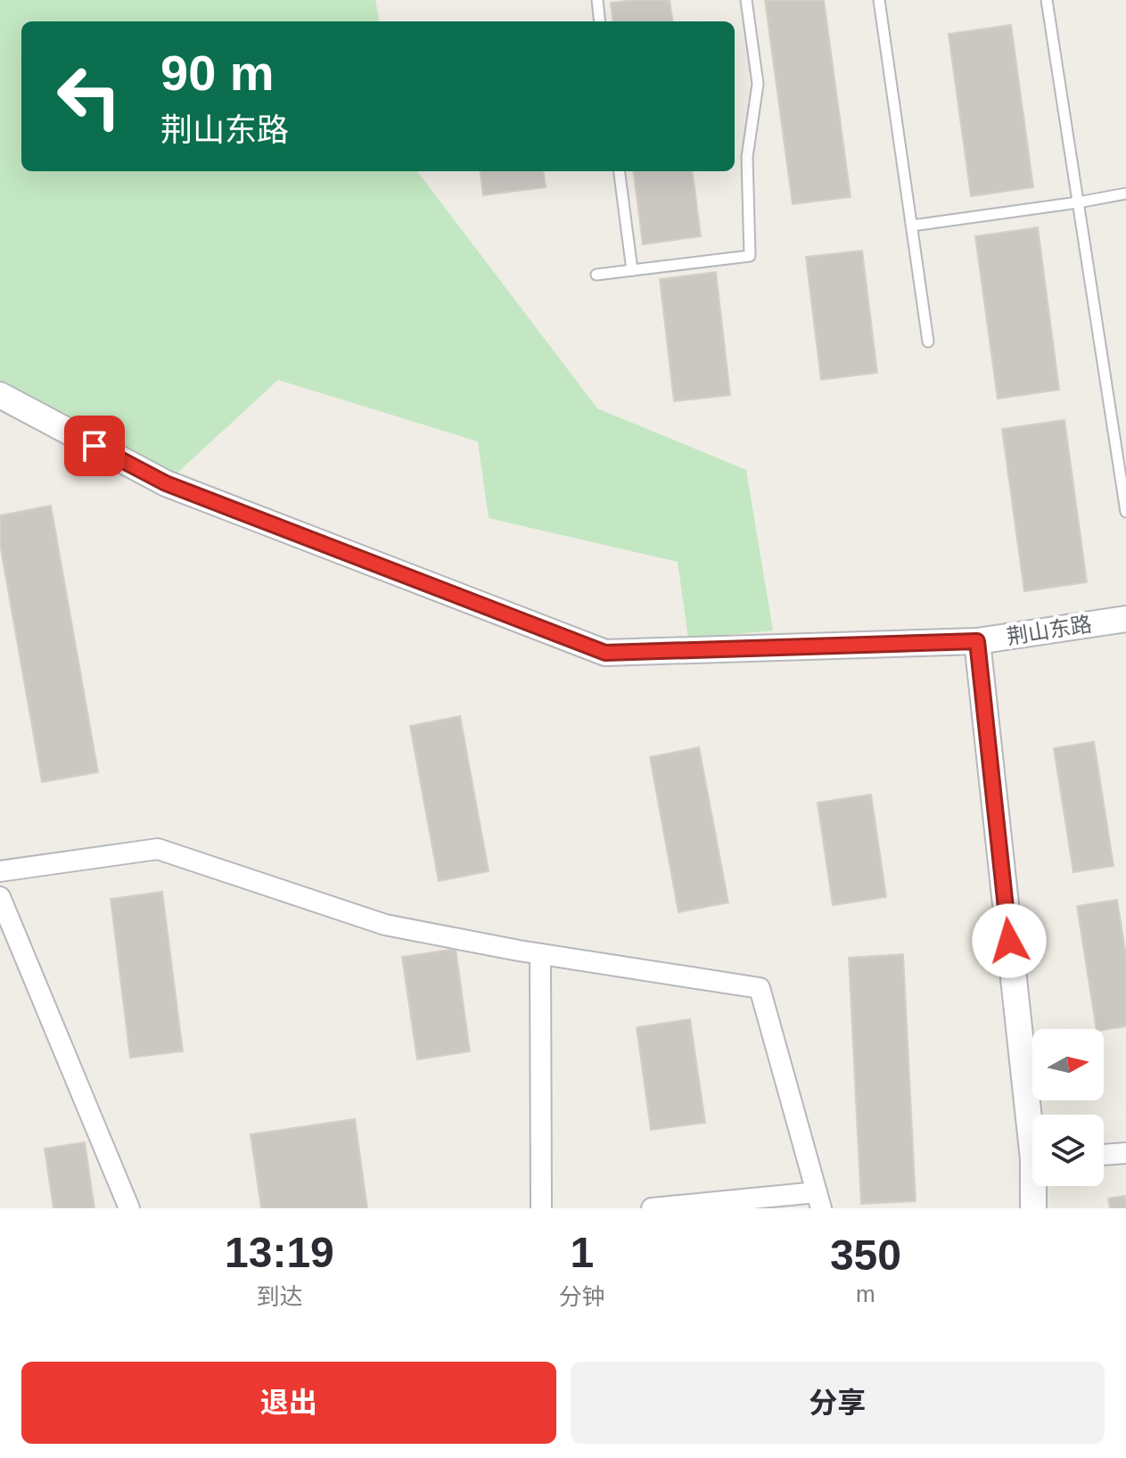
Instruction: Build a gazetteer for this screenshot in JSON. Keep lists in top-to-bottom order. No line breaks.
{"streets":{"street":["荆山东路"]},"north":"right","page":{"turn":["90 m","荆山东路"],"eta":["13:19","到达","1","分钟","350","m"],"buttons":["退出","分享"]}}
